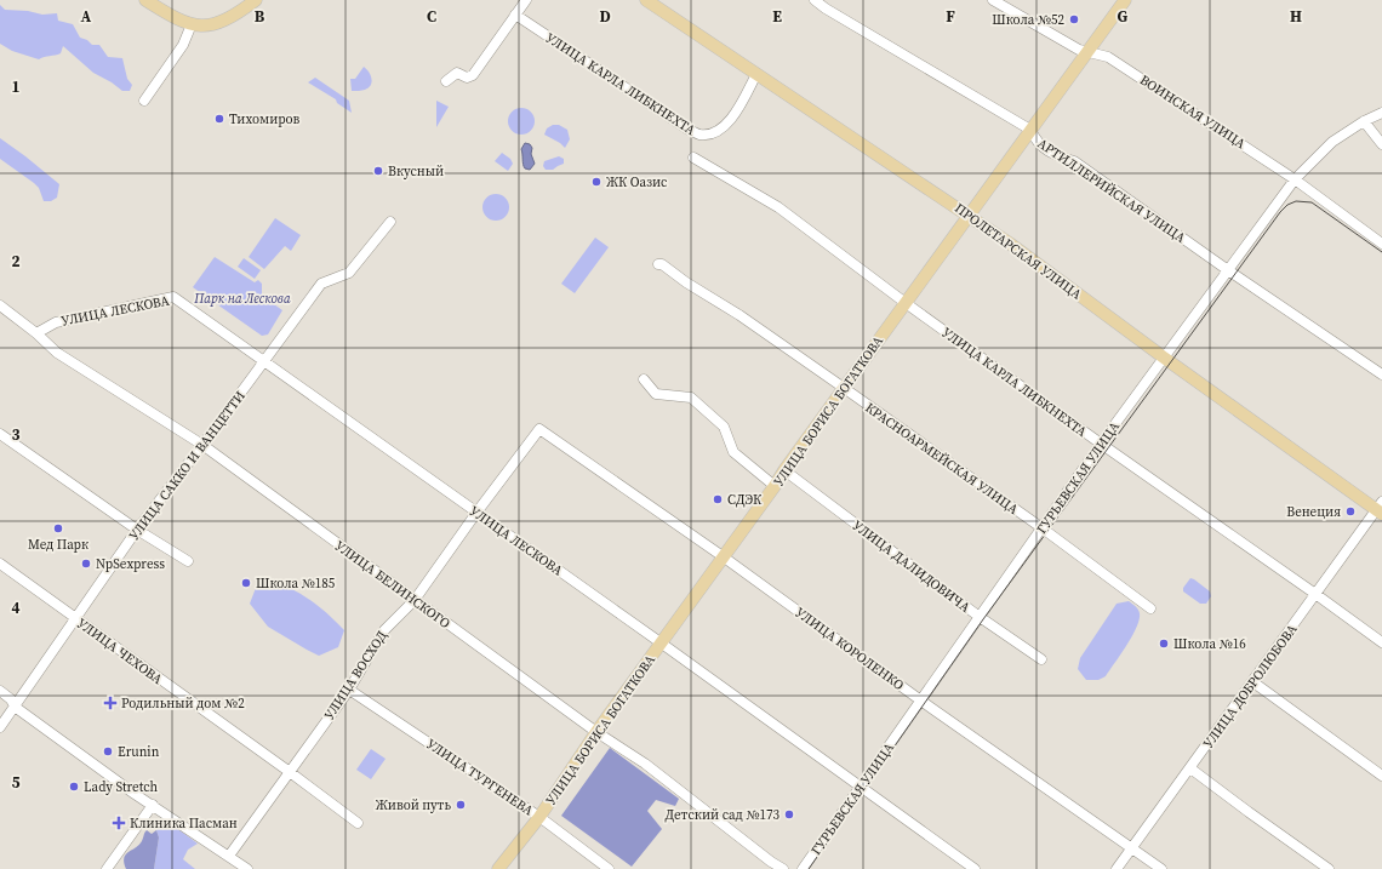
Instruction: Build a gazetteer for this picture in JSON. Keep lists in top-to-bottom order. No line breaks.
{"streets":{"main road":["ПРОЛЕТАРСКАЯ УЛИЦА","УЛИЦА БОРИСА БОГАТКОВА"],"street":["УЛИЦА КАРЛА ЛИБКНЕХТА","ВОИНСКАЯ УЛИЦА","АРТИЛЛЕРИЙСКАЯ УЛИЦА","УЛИЦА ЛЕСКОВА","КРАСНОАРМЕЙСКАЯ УЛИЦА","УЛИЦА САККО И ВАНЦЕТТИ","ГУРЬЕВСКАЯ УЛИЦА","УЛИЦА ДАЛИДОВИЧА","УЛИЦА БЕЛИНСКОГО","УЛИЦА КОРОЛЕНКО","УЛИЦА ЧЕХОВА","УЛИЦА ВОСХОД","УЛИЦА ДОБРОЛЮБОВА","УЛИЦА ТУРГЕНЕВА"]},"crossings":[["УЛИЦА КАРЛА ЛИБКНЕХТА","ПРОЛЕТАРСКАЯ УЛИЦА"],["УЛИЦА КАРЛА ЛИБКНЕХТА","УЛИЦА БОРИСА БОГАТКОВА"],["УЛИЦА КАРЛА ЛИБКНЕХТА","ГУРЬЕВСКАЯ УЛИЦА"],["УЛИЦА КАРЛА ЛИБКНЕХТА","УЛИЦА ДОБРОЛЮБОВА"],["ВОИНСКАЯ УЛИЦА","УЛИЦА БОРИСА БОГАТКОВА"],["ВОИНСКАЯ УЛИЦА","ГУРЬЕВСКАЯ УЛИЦА"],["АРТИЛЛЕРИЙСКАЯ УЛИЦА","УЛИЦА БОРИСА БОГАТКОВА"],["АРТИЛЛЕРИЙСКАЯ УЛИЦА","ГУРЬЕВСКАЯ УЛИЦА"],["ПРОЛЕТАРСКАЯ УЛИЦА","УЛИЦА БОРИСА БОГАТКОВА"],["ПРОЛЕТАРСКАЯ УЛИЦА","ГУРЬЕВСКАЯ УЛИЦА"],["ПРОЛЕТАРСКАЯ УЛИЦА","УЛИЦА ДОБРОЛЮБОВА"],["УЛИЦА ЛЕСКОВА","УЛИЦА БОРИСА БОГАТКОВА"],["УЛИЦА ЛЕСКОВА","УЛИЦА САККО И ВАНЦЕТТИ"],["УЛИЦА ЛЕСКОВА","ГУРЬЕВСКАЯ УЛИЦА"],["УЛИЦА ЛЕСКОВА","УЛИЦА БЕЛИНСКОГО"],["УЛИЦА ЛЕСКОВА","УЛИЦА ВОСХОД"],["УЛИЦА БОРИСА БОГАТКОВА","КРАСНОАРМЕЙСКАЯ УЛИЦА"],["УЛИЦА БОРИСА БОГАТКОВА","УЛИЦА ДАЛИДОВИЧА"],["УЛИЦА БОРИСА БОГАТКОВА","УЛИЦА БЕЛИНСКОГО"],["УЛИЦА БОРИСА БОГАТКОВА","УЛИЦА КОРОЛЕНКО"],["УЛИЦА БОРИСА БОГАТКОВА","УЛИЦА ТУРГЕНЕВА"],["КРАСНОАРМЕЙСКАЯ УЛИЦА","ГУРЬЕВСКАЯ УЛИЦА"],["УЛИЦА САККО И ВАНЦЕТТИ","УЛИЦА БЕЛИНСКОГО"],["УЛИЦА САККО И ВАНЦЕТТИ","УЛИЦА ЧЕХОВА"],["ГУРЬЕВСКАЯ УЛИЦА","УЛИЦА ДАЛИДОВИЧА"],["ГУРЬЕВСКАЯ УЛИЦА","УЛИЦА КОРОЛЕНКО"],["УЛИЦА БЕЛИНСКОГО","УЛИЦА ВОСХОД"],["УЛИЦА КОРОЛЕНКО","УЛИЦА ВОСХОД"],["УЛИЦА КОРОЛЕНКО","УЛИЦА ДОБРОЛЮБОВА"],["УЛИЦА ЧЕХОВА","УЛИЦА ВОСХОД"],["УЛИЦА ВОСХОД","УЛИЦА ТУРГЕНЕВА"]],"parks":["Парк на Лескова"],"places":{"other":["Школа №52","Тихомиров","Вкусный","ЖК Оазис","СДЭК","Венеция","Мед Парк","NpSexpress","Школа №185","Школа №16","Erunin","Lady Stretch","Живой путь","Детский сад №173"],"health":["Родильный дом №2","Клиника Пасман"]},"grid":{"columns":["A","B","C","D","E","F","G","H"],"rows":["1","2","3","4","5"]}}
